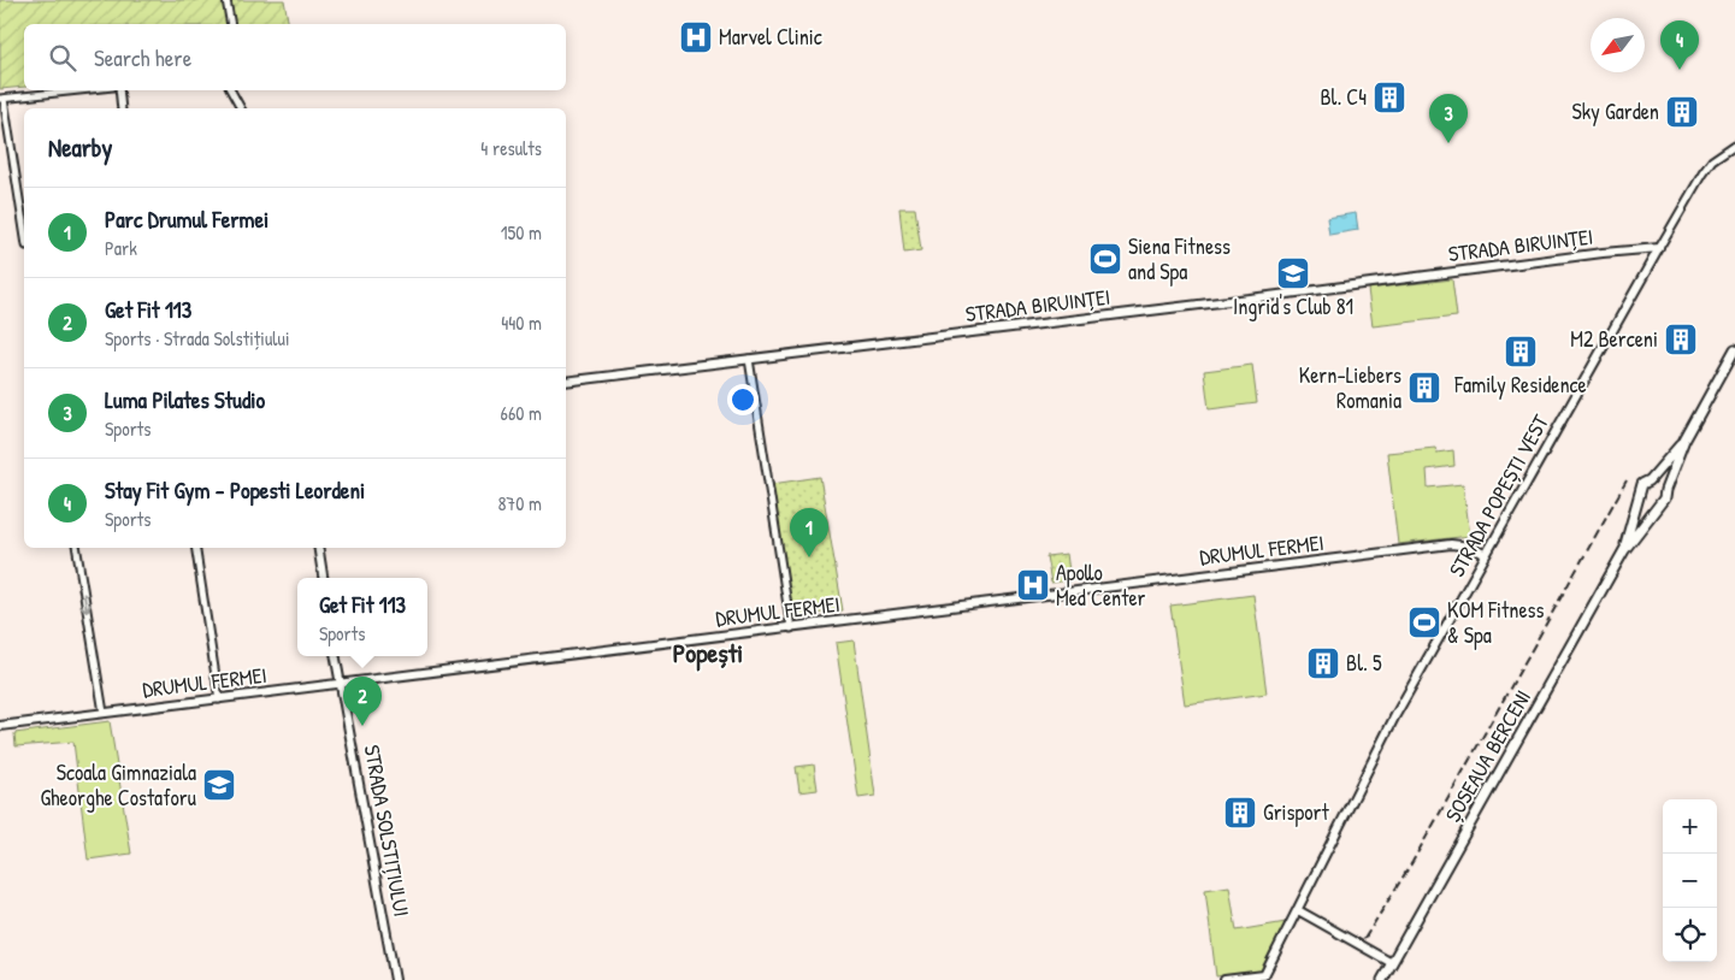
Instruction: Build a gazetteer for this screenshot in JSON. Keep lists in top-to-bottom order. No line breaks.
{"streets":{"main road":["ȘOSEAUA BERCENI"],"street":["STRADA BIRUINȚEI","STRADA POPEȘTI VEST","DRUMUL FERMEI","STRADA SOLSTIȚIULUI"]},"crossings":[["STRADA BIRUINȚEI","STRADA POPEȘTI VEST"],["STRADA POPEȘTI VEST","DRUMUL FERMEI"],["DRUMUL FERMEI","STRADA SOLSTIȚIULUI"]],"districts":["Popești"],"places":{"hospital":["Marvel Clinic","Apollo Med Center"],"building":["Bl. C4","Sky Garden","M2 Berceni","Family Residence","Kern-Liebers Romania","Bl. 5","Grisport"],"sports":["Siena Fitness and Spa","KOM Fitness & Spa"],"school or university":["Ingrid's Club 81","Scoala Gimnaziala Gheorghe Costaforu"]},"north":"bottom left","page":{"pins":["4","3","1","2"],"search":"Search here","heading":["Nearby","4 results"],"list":[{"mark":"1","name":"Parc Drumul Fermei","note":"Park","value":"150 m"},{"mark":"2","name":"Get Fit 113","note":"Sports · Strada Solstițiului","value":"440 m"},{"mark":"3","name":"Luma Pilates Studio","note":"Sports","value":"660 m"},{"mark":"4","name":"Stay Fit Gym - Popesti Leordeni","note":"Sports","value":"870 m"}],"popup":["Get Fit 113","Sports"],"map_buttons":["+","−"]}}
